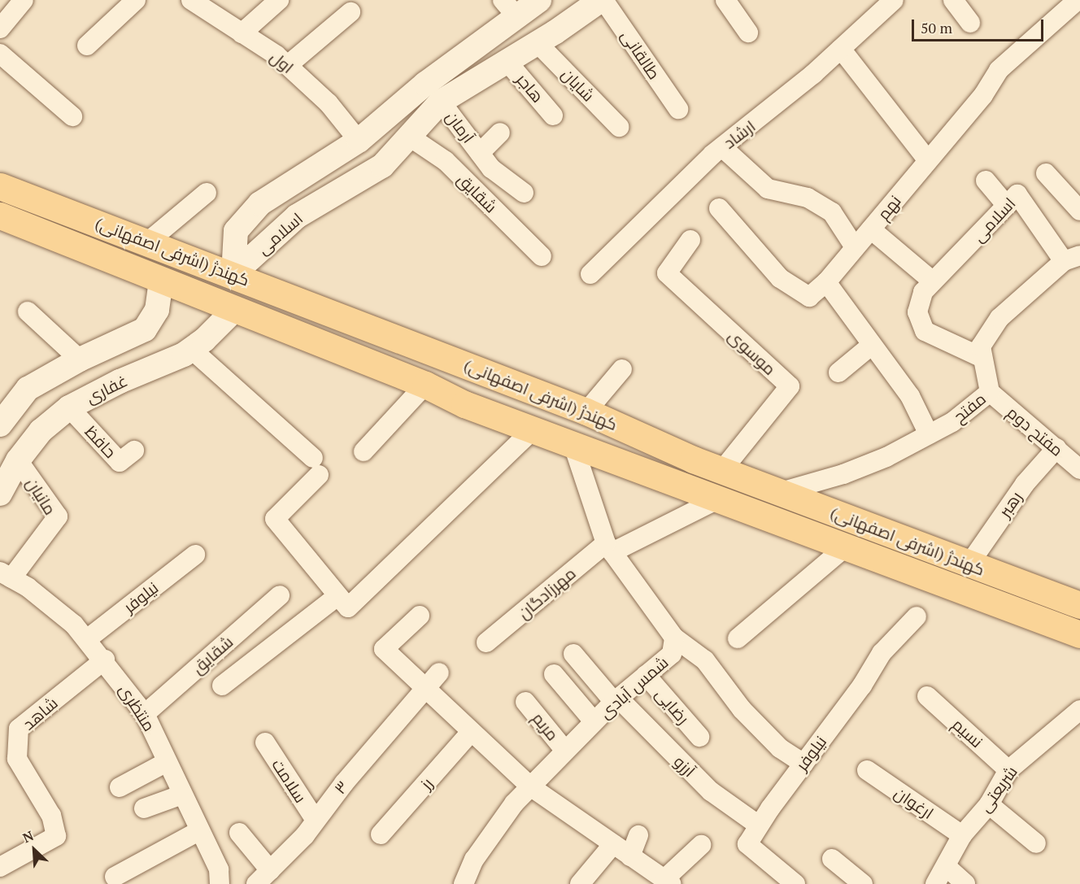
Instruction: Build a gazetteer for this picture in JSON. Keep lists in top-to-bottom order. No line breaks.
{"streets":{"main road":["کهندژ (اشرفی اصفهانی)"],"street":["طالقانی","اول","شایان","هاجر","آرمان","ارشاد","شقایق","نهم","اسلامی","موسوی","غفاری","مفتح","مفتح دوم","حافظ","مانیان","رهبر","مهرزادگان","نیلوفر","شمس آبادی","رضایی","منتظری","شاهد","مریم","نسیم","آرزو","سلامت","رز","۳","شریعتی","ارغوان"]},"crossings":[["طالقانی","اسلامی"],["اول","اسلامی"],["شایان","اسلامی"],["هاجر","اسلامی"],["آرمان","اسلامی"],["شقایق","اسلامی"],["شقایق","منتظری"],["اسلامی","کهندژ (اشرفی اصفهانی)"],["اسلامی","مفتح"],["کهندژ (اشرفی اصفهانی)","موسوی"],["کهندژ (اشرفی اصفهانی)","غفاری"],["کهندژ (اشرفی اصفهانی)","مفتح"],["کهندژ (اشرفی اصفهانی)","رهبر"],["کهندژ (اشرفی اصفهانی)","شمس آبادی"],["غفاری","حافظ"],["غفاری","مانیان"],["مفتح","مفتح دوم"],["مفتح دوم","رهبر"],["مانیان","منتظری"],["مهرزادگان","شمس آبادی"],["نیلوفر","منتظری"],["نیلوفر","آرزو"],["شمس آبادی","رضایی"],["شمس آبادی","مریم"],["شمس آبادی","آرزو"],["منتظری","شاهد"],["نسیم","شریعتی"],["سلامت","۳"],["شریعتی","ارغوان"]],"scale_bar":"50 m","north":"top left"}
